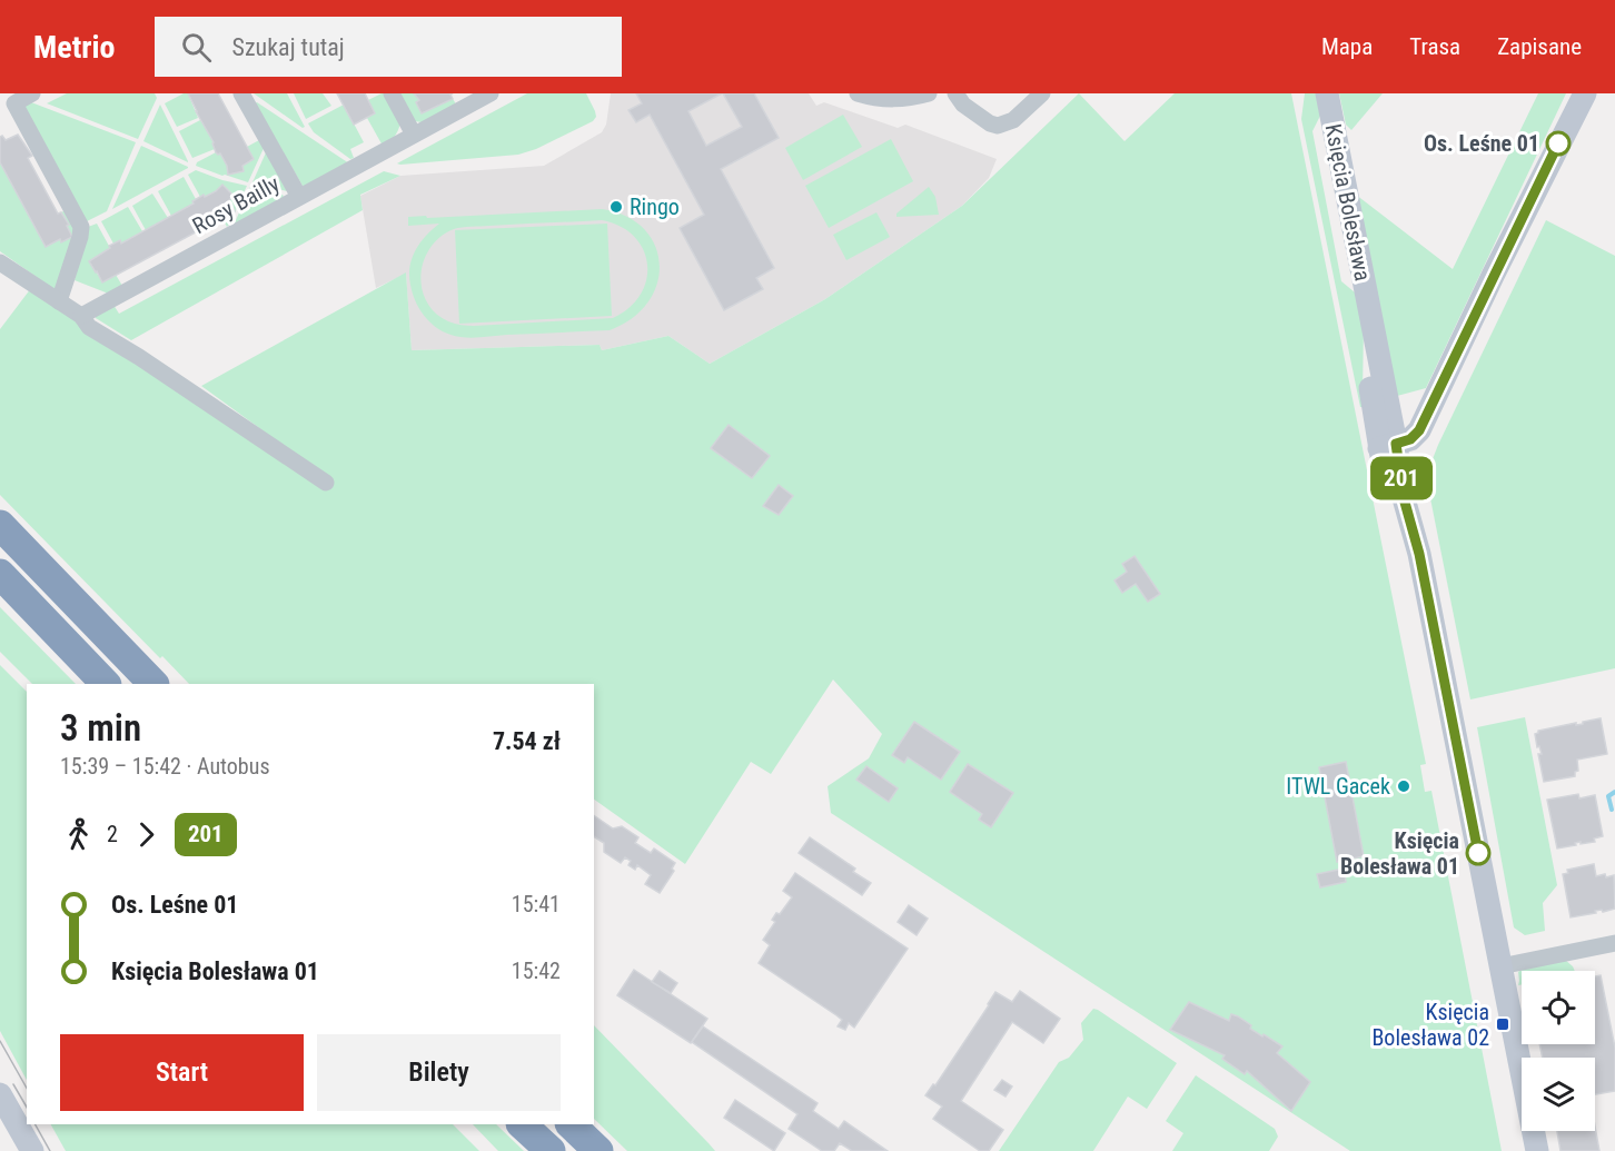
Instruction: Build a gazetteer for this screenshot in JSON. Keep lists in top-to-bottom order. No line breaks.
{"streets":{"street":["Księcia Bolesława","Rosy Bailly"]},"places":{"other":["Os. Leśne 01","Ringo","ITWL Gacek","Księcia Bolesława 01"],"transit":["Księcia Bolesława 02"]},"lines":["bus line 201"],"page":{"header":"Metrio","search":"Szukaj tutaj","nav":["Mapa","Trasa","Zapisane"],"on_map":"201","heading":["3 min","15:39 – 15:42 · Autobus","7.54 zł"],"legs":["2","201"],"list":[{"name":"Os. Leśne 01","value":"15:41"},{"name":"Księcia Bolesława 01","value":"15:42"}],"buttons":["Start","Bilety"]}}
